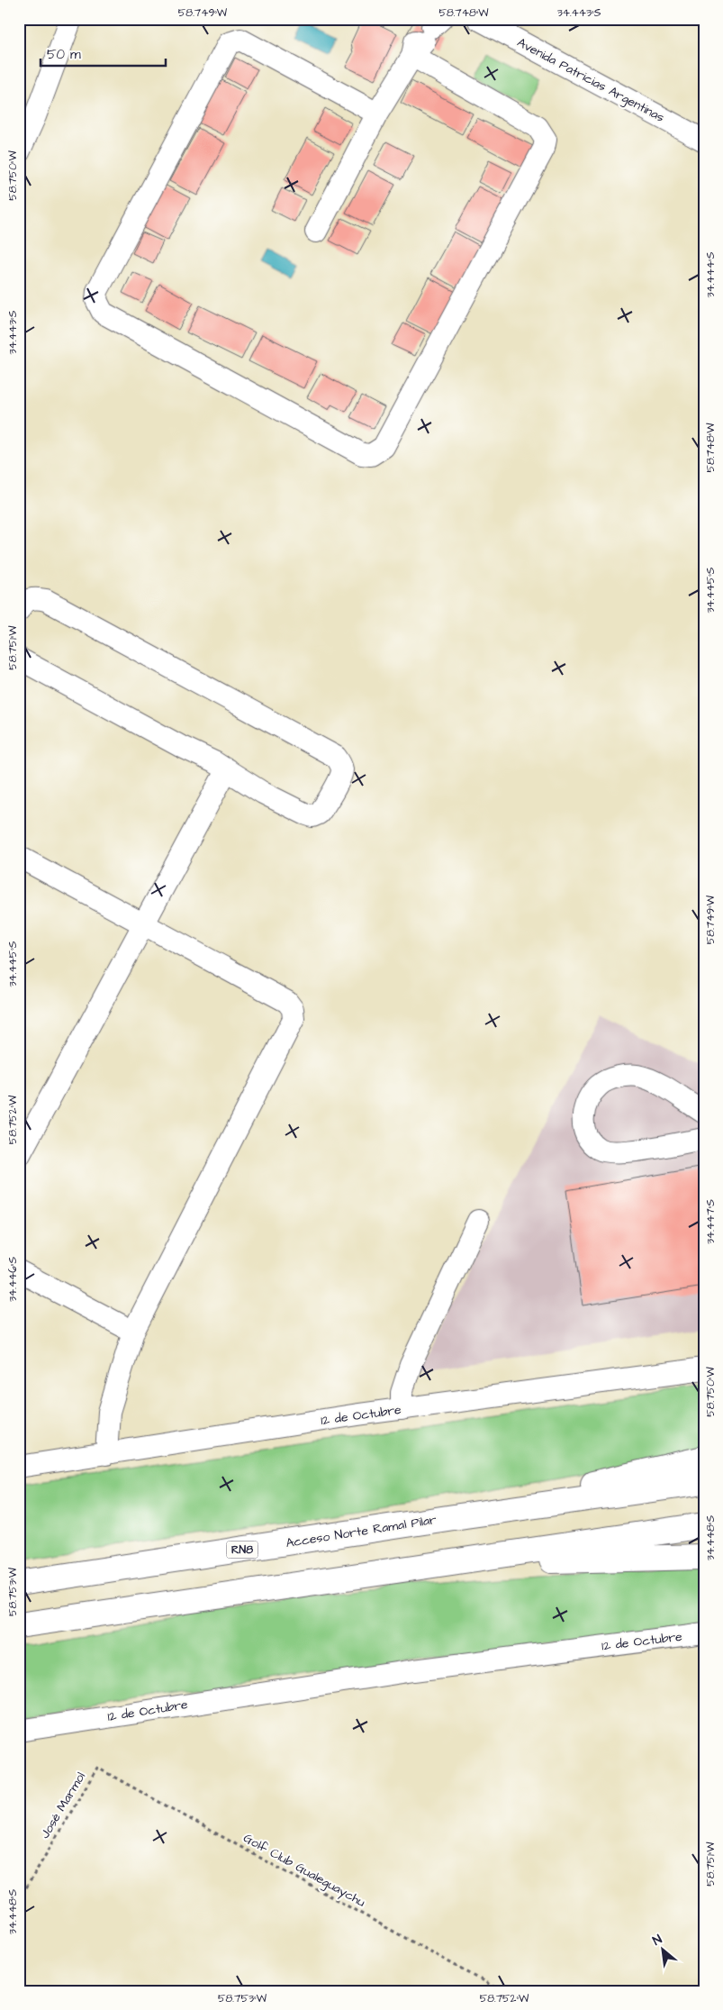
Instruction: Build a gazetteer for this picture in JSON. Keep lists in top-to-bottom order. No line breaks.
{"streets":{"highway":["Acceso Norte Ramal Pilar","RN8"],"street":["Avenida Patricias Argentinas","12 de Octubre"],"path":["José Marmol","Golf Club Gualeguaychu"]},"crossings":[["José Marmol","Golf Club Gualeguaychu"]],"scale_bar":"50 m","north":"top left","coordinates":["58.749°W","58.748°W","34.443°S","58.750°W","34.444°S","34.445°S","58.751°W","58.752°W","34.447°S","34.446°S","34.448°S","58.753°W"]}
